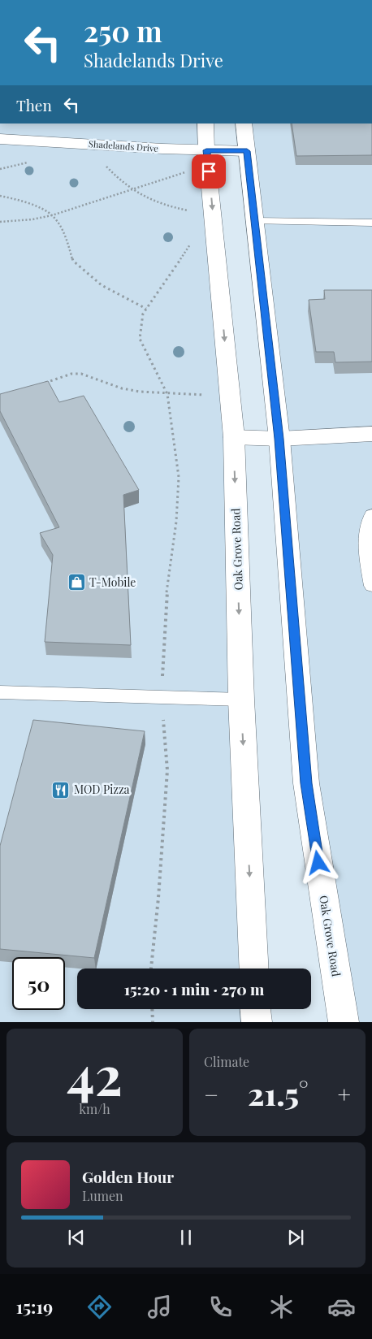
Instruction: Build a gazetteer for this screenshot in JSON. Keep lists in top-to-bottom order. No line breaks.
{"streets":{"main road":["Shadelands Drive","Oak Grove Road"]},"crossings":[["Shadelands Drive","Oak Grove Road"]],"places":{"shop":["T-Mobile"],"restaurant":["MOD Pizza"]},"page":{"turn":["250 m","Shadelands Drive"],"then":"Then","limit":"50","trip":"15:20 · 1 min · 270 m","tile":[["42","km/h"],"Climate"],"heat":["−","21.5°","+"],"song":["Golden Hour","Lumen"],"tabs":"15:19"}}
